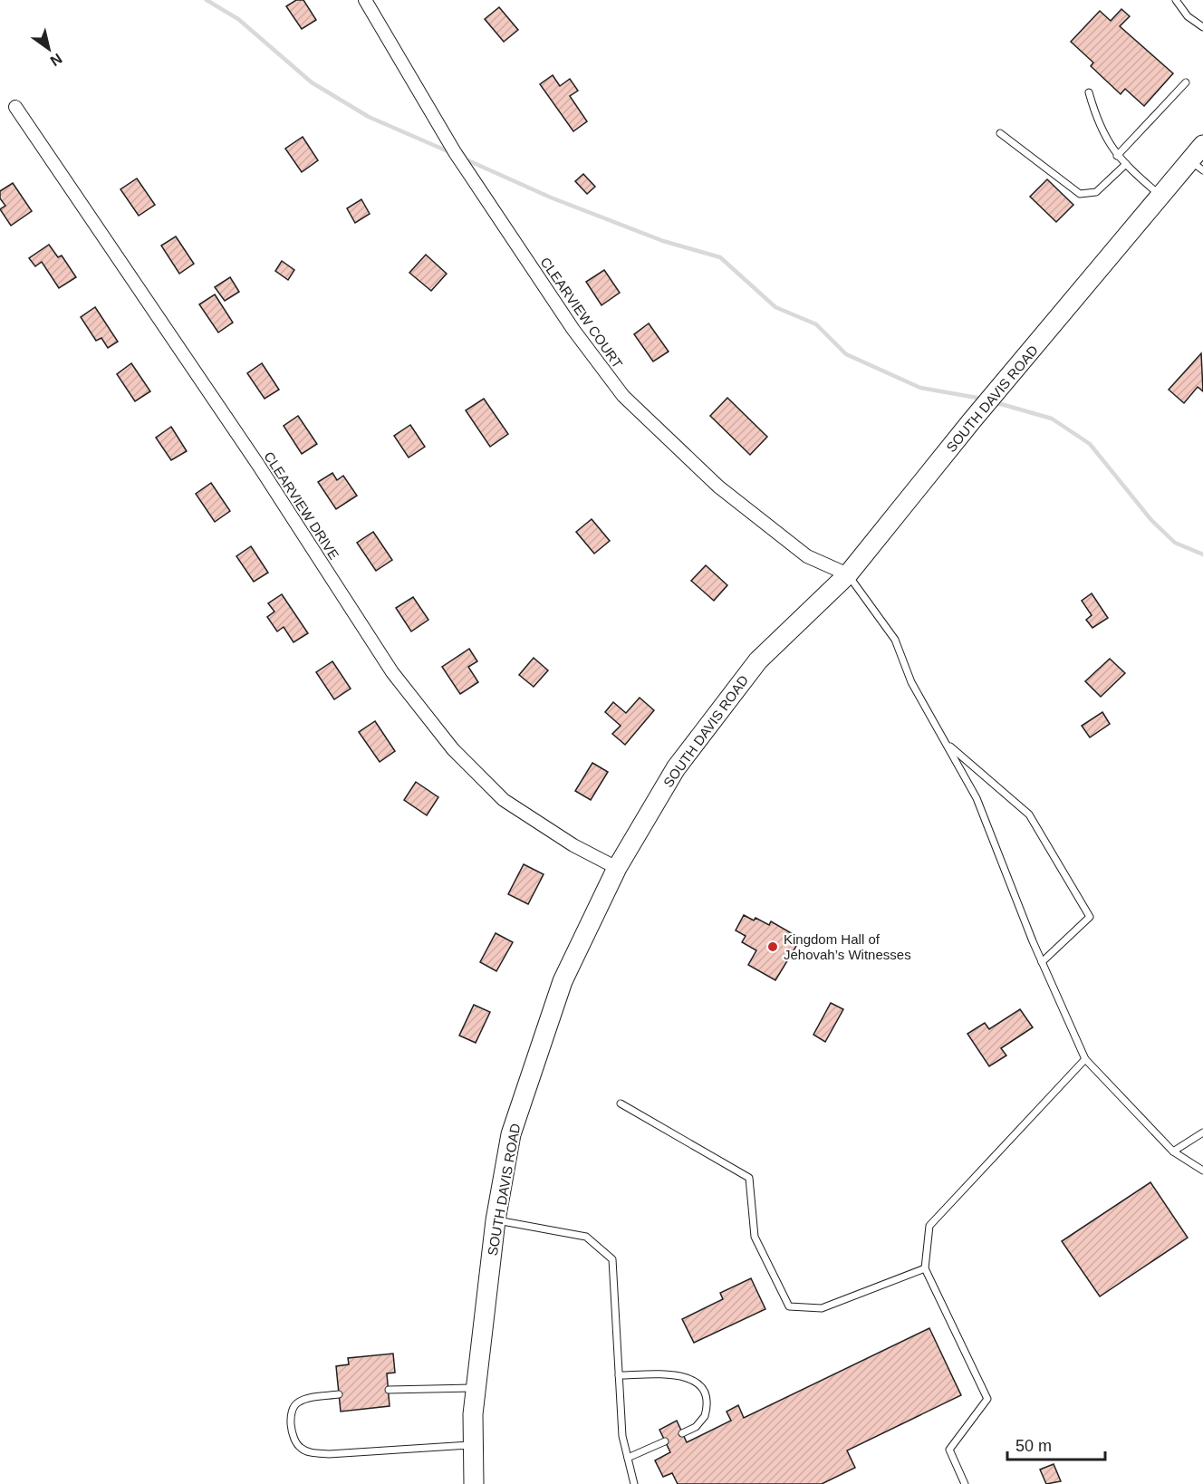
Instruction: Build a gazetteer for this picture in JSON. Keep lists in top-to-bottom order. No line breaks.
{"streets":{"main road":["SOUTH DAVIS ROAD"],"street":["CLEARVIEW COURT","CLEARVIEW DRIVE"]},"crossings":[["CLEARVIEW COURT","SOUTH DAVIS ROAD"],["SOUTH DAVIS ROAD","CLEARVIEW DRIVE"]],"places":["Kingdom Hall of Jehovah’s Witnesses"],"scale_bar":"50 m","north":"bottom right"}
